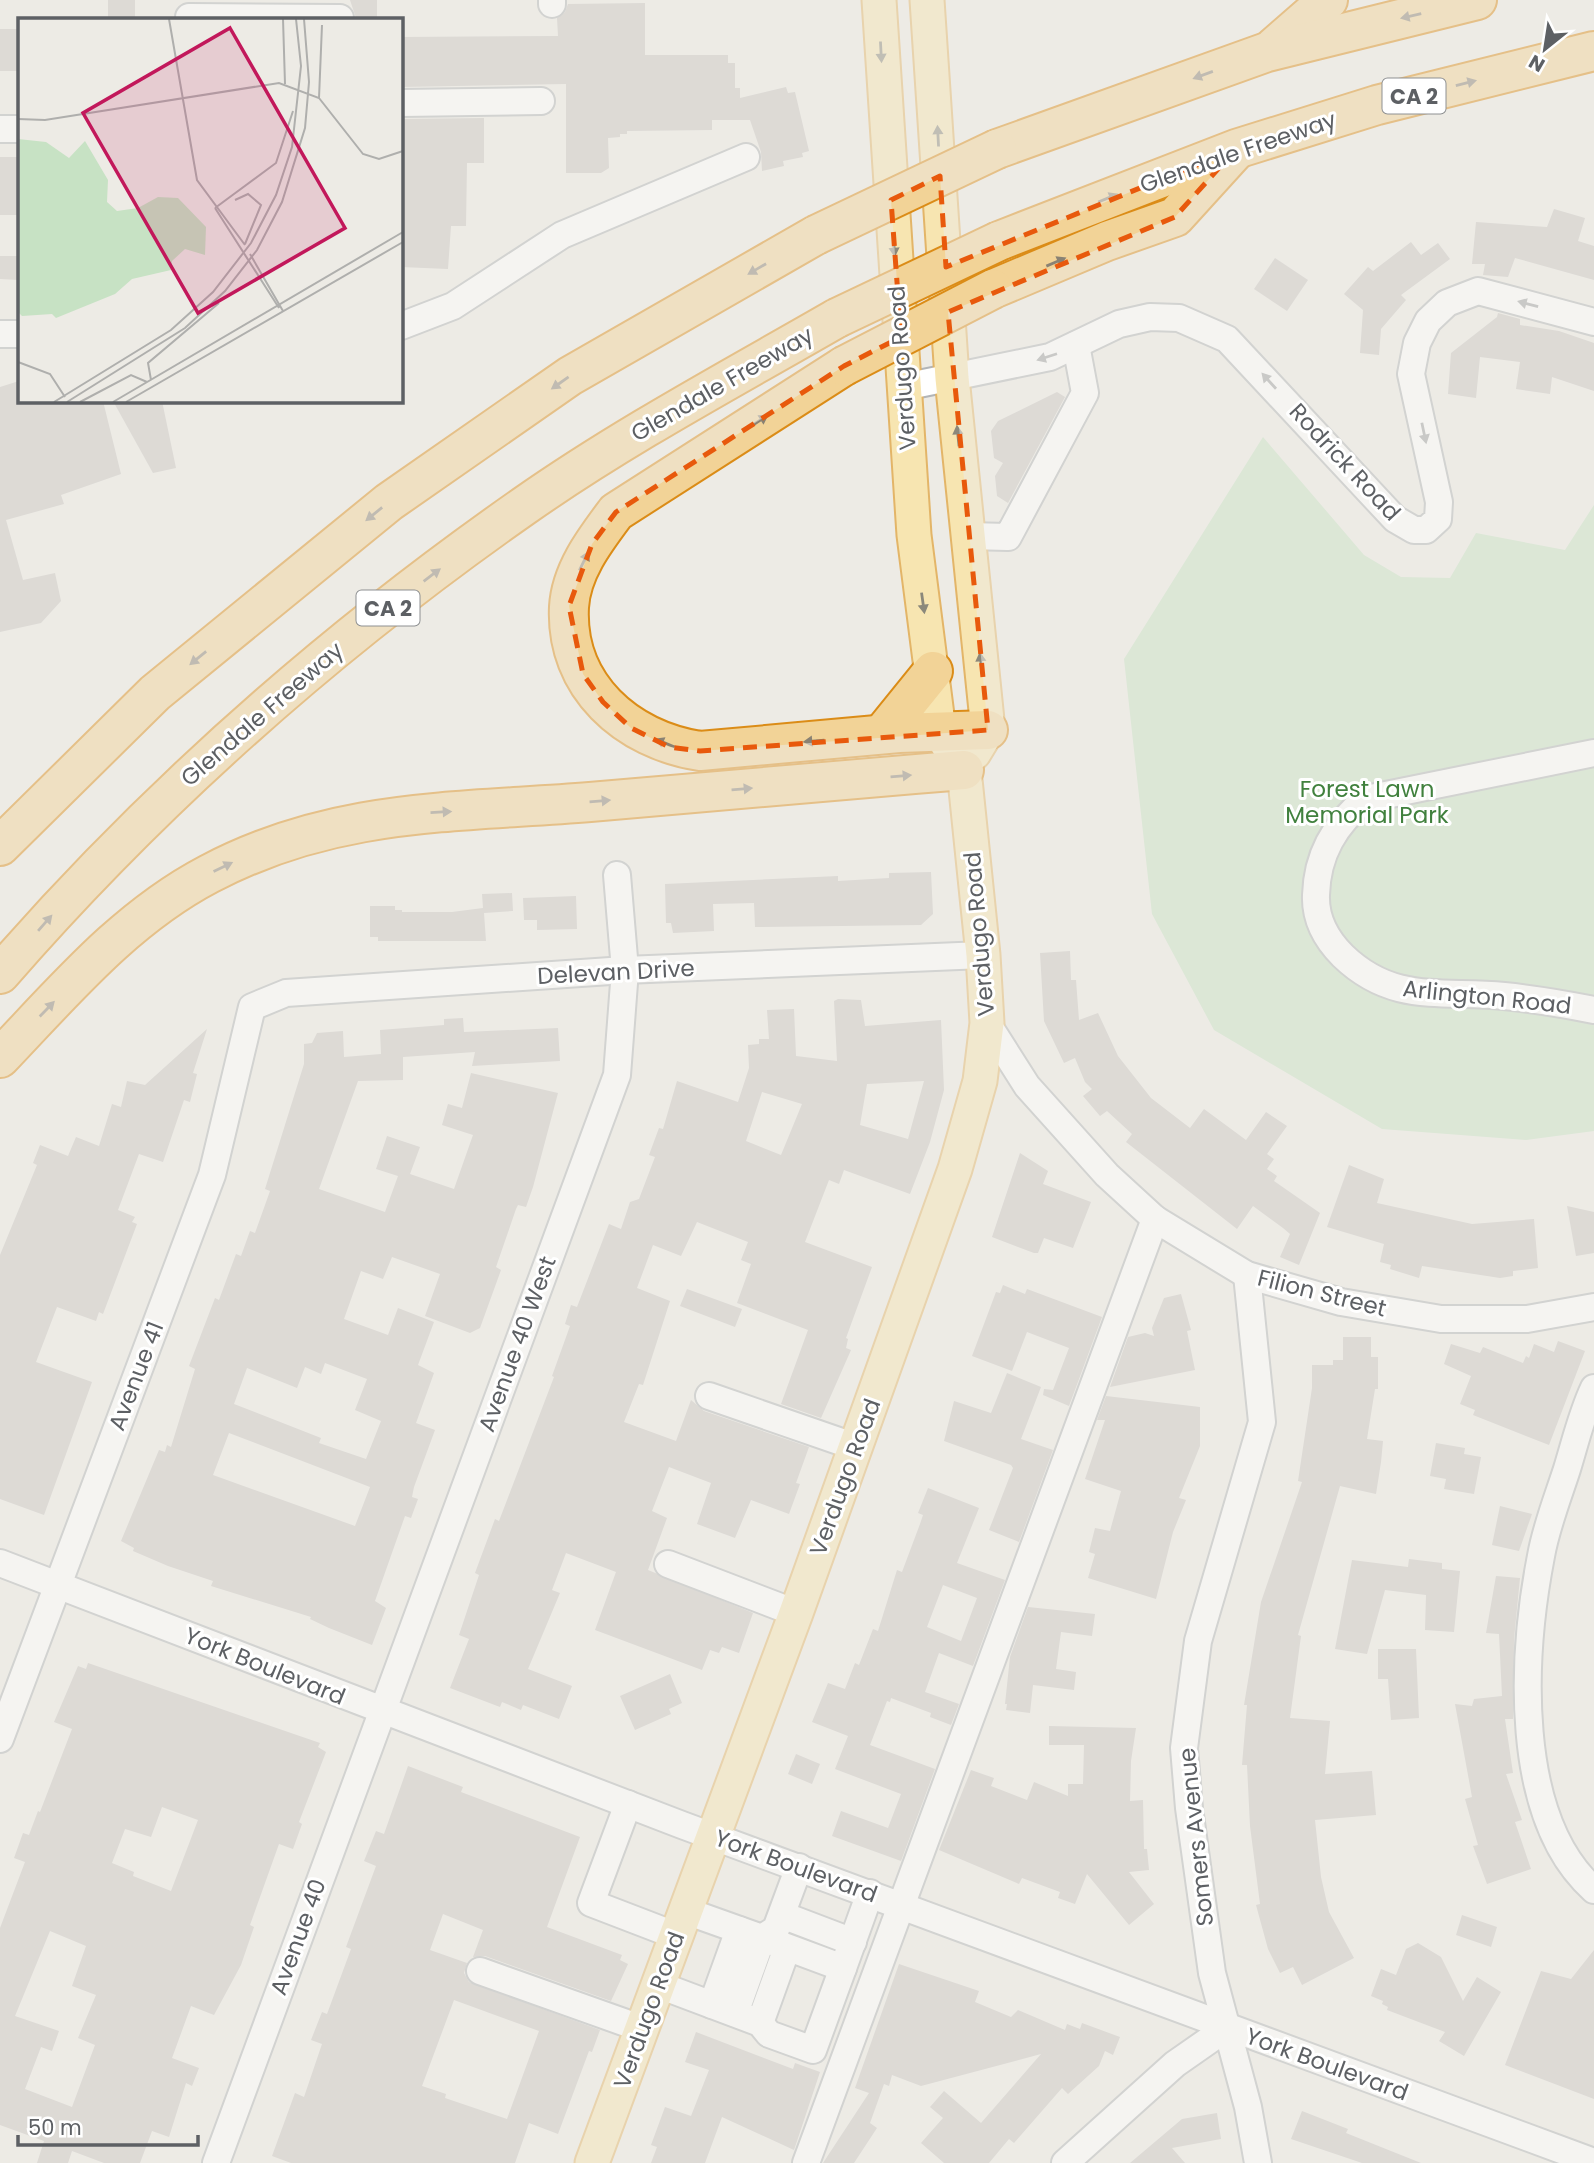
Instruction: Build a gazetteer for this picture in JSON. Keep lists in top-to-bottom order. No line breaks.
{"streets":{"highway":["CA 2","Glendale Freeway"],"main road":["Verdugo Road"],"street":["Rodrick Road","Delevan Drive","Arlington Road","Filion Street","Avenue 40 West","Avenue 41","York Boulevard","Somers Avenue","Avenue 40"]},"crossings":[["Verdugo Road","Rodrick Road"],["Verdugo Road","Delevan Drive"],["Verdugo Road","Filion Street"],["Verdugo Road","York Boulevard"],["Delevan Drive","Avenue 40 West"],["Delevan Drive","Avenue 41"],["Filion Street","Somers Avenue"],["Avenue 40 West","York Boulevard"],["Avenue 40 West","Avenue 40"],["Avenue 41","York Boulevard"],["York Boulevard","Somers Avenue"],["York Boulevard","Avenue 40"]],"parks":["Forest Lawn Memorial Park"],"scale_bar":"50 m","north":"bottom left"}
